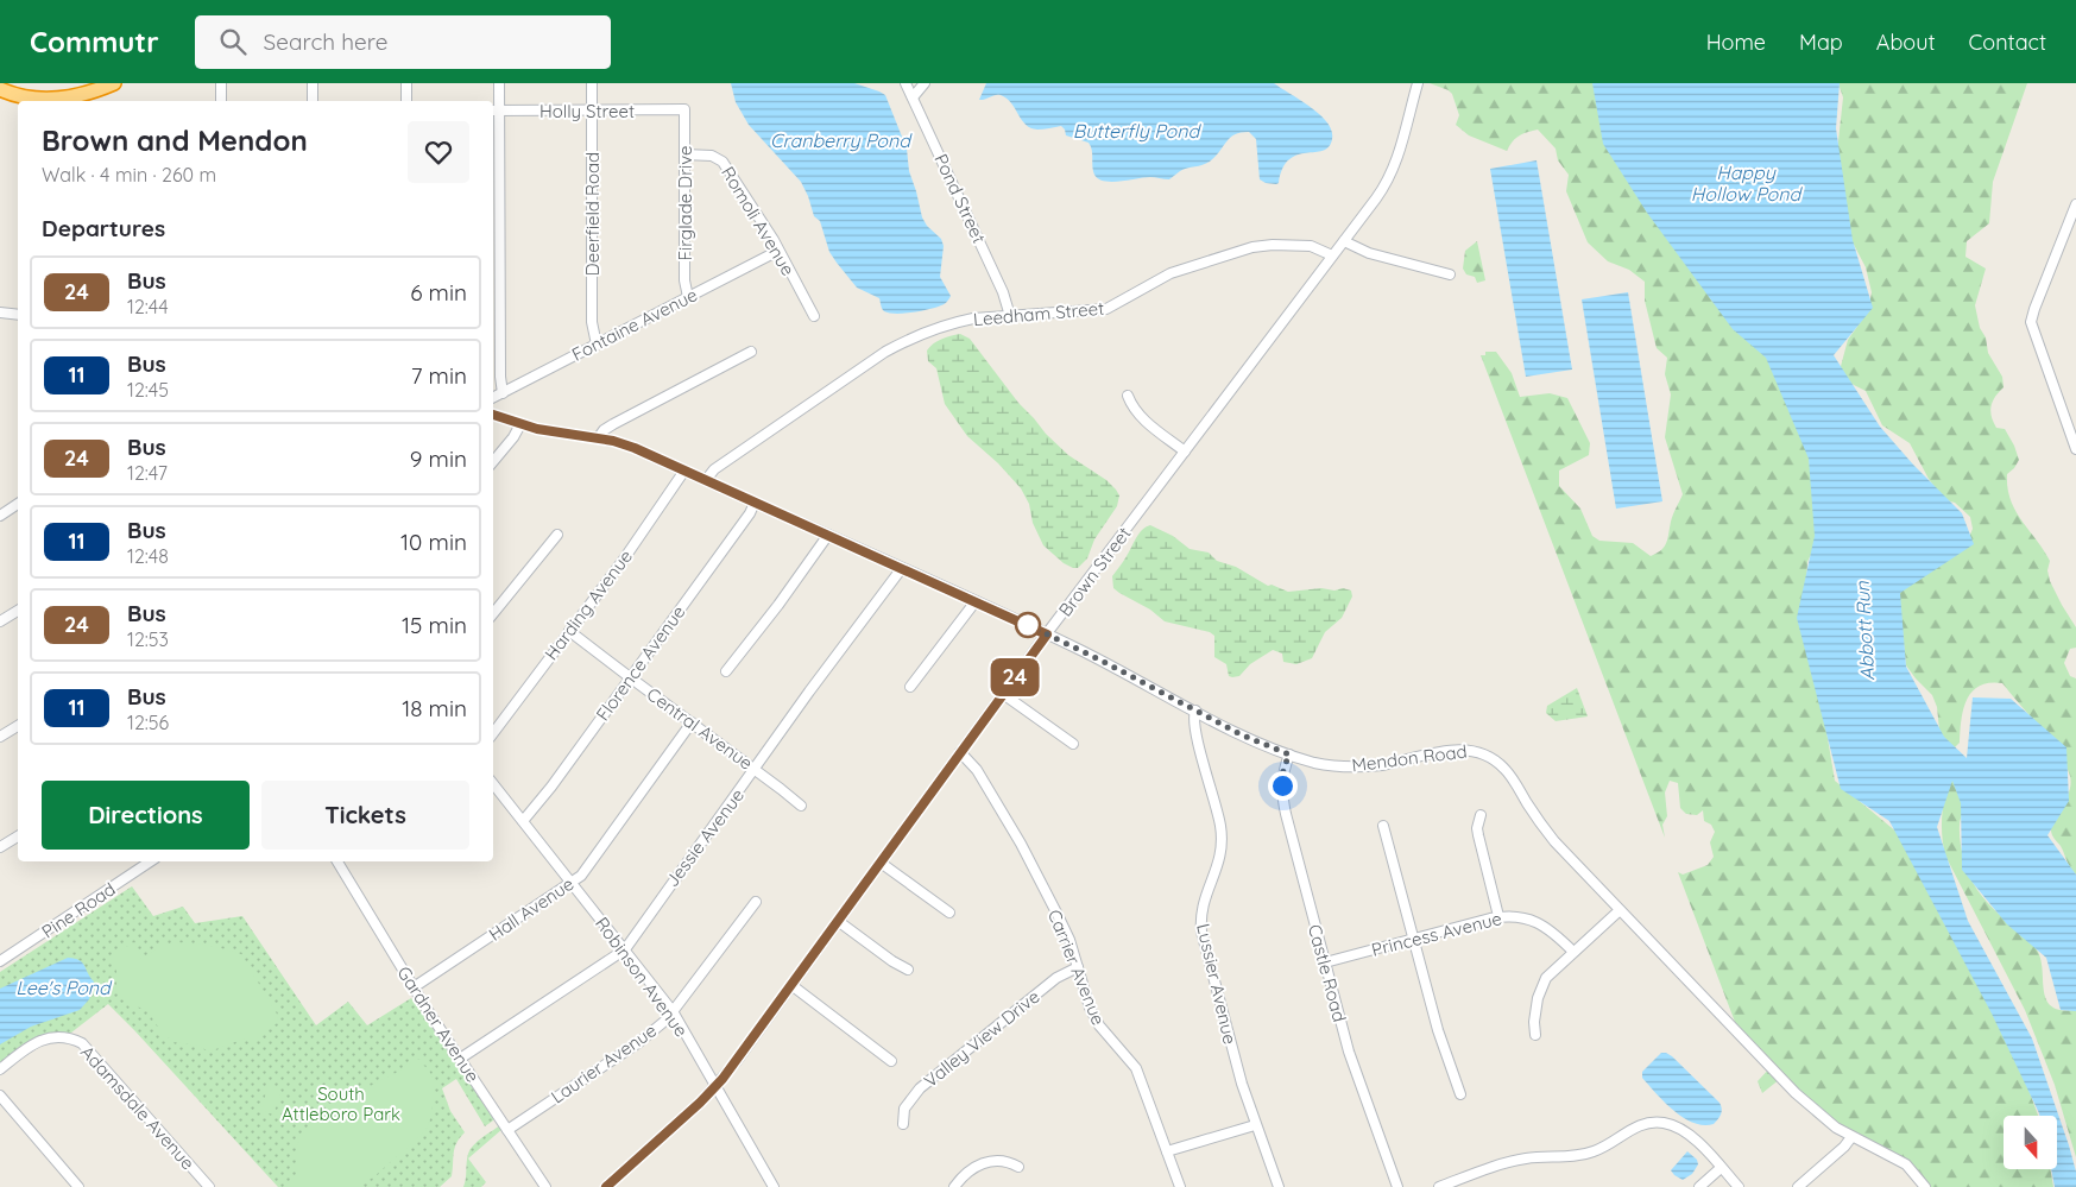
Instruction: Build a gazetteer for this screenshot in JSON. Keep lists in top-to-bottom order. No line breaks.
{"streets":{"street":["Holly Street","Pond Street","Firglade Drive","Deerfield Road","Romoli Avenue","Leedham Street","Fontaine Avenue","Brown Street","Harding Avenue","Florence Avenue","Central Avenue","Mendon Road","Jessie Avenue","Hall Avenue","Pine Road","Princess Avenue","Carrier Avenue","Castle Road","Robinson Avenue","Lussier Avenue","Gardner Avenue","Valley View Drive","Laurier Avenue","Adamsdale Avenue"]},"crossings":[["Holly Street","Firglade Drive"],["Holly Street","Deerfield Road"],["Pond Street","Leedham Street"],["Firglade Drive","Romoli Avenue"],["Firglade Drive","Fontaine Avenue"],["Deerfield Road","Fontaine Avenue"],["Romoli Avenue","Fontaine Avenue"],["Leedham Street","Brown Street"],["Leedham Street","Mendon Road"],["Brown Street","Mendon Road"],["Brown Street","Carrier Avenue"],["Brown Street","Robinson Avenue"],["Harding Avenue","Central Avenue"],["Harding Avenue","Mendon Road"],["Florence Avenue","Central Avenue"],["Florence Avenue","Mendon Road"],["Florence Avenue","Robinson Avenue"],["Central Avenue","Jessie Avenue"],["Central Avenue","Hall Avenue"],["Mendon Road","Jessie Avenue"],["Mendon Road","Castle Road"],["Mendon Road","Lussier Avenue"],["Jessie Avenue","Robinson Avenue"],["Jessie Avenue","Gardner Avenue"],["Hall Avenue","Robinson Avenue"],["Hall Avenue","Gardner Avenue"],["Princess Avenue","Castle Road"],["Carrier Avenue","Valley View Drive"],["Robinson Avenue","Laurier Avenue"],["Gardner Avenue","Laurier Avenue"]],"water":["Butterfly Pond","Cranberry Pond","Happy Hollow Pond","Abbott Run","Lee's Pond"],"parks":["South Attleboro Park"],"lines":["bus line 24"],"north":"bottom","page":{"header":"Commutr","search":"Search here","nav":["Home","Map","About","Contact"],"on_map":"24","heading":[["Brown and Mendon","Walk · 4 min · 260 m"],"Departures"],"list":[{"mark":"24","name":"Bus","note":"12:44","value":"6 min"},{"mark":"11","name":"Bus","note":"12:45","value":"7 min"},{"mark":"24","name":"Bus","note":"12:47","value":"9 min"},{"mark":"11","name":"Bus","note":"12:48","value":"10 min"},{"mark":"24","name":"Bus","note":"12:53","value":"15 min"},{"mark":"11","name":"Bus","note":"12:56","value":"18 min"}],"buttons":["Directions","Tickets"]}}
